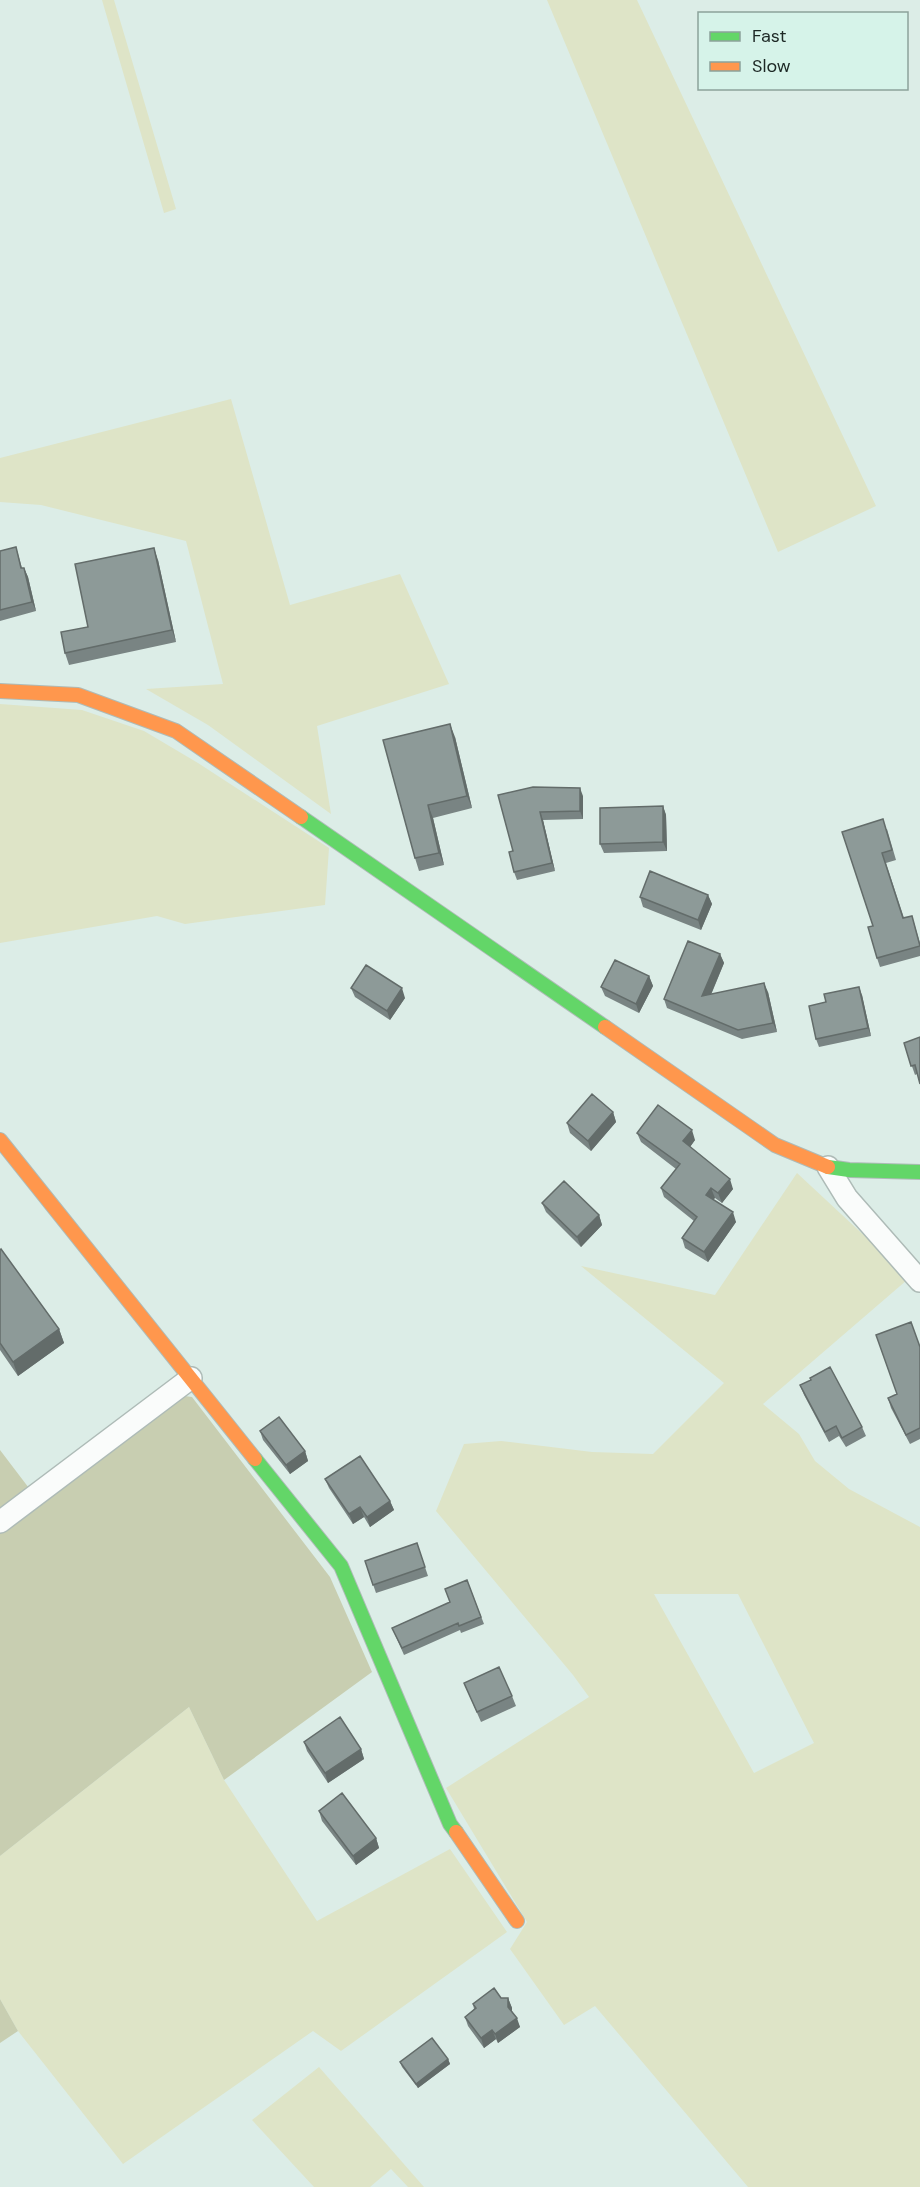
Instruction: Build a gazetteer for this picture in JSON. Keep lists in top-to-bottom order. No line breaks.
{"legend":["Fast","Slow"]}
